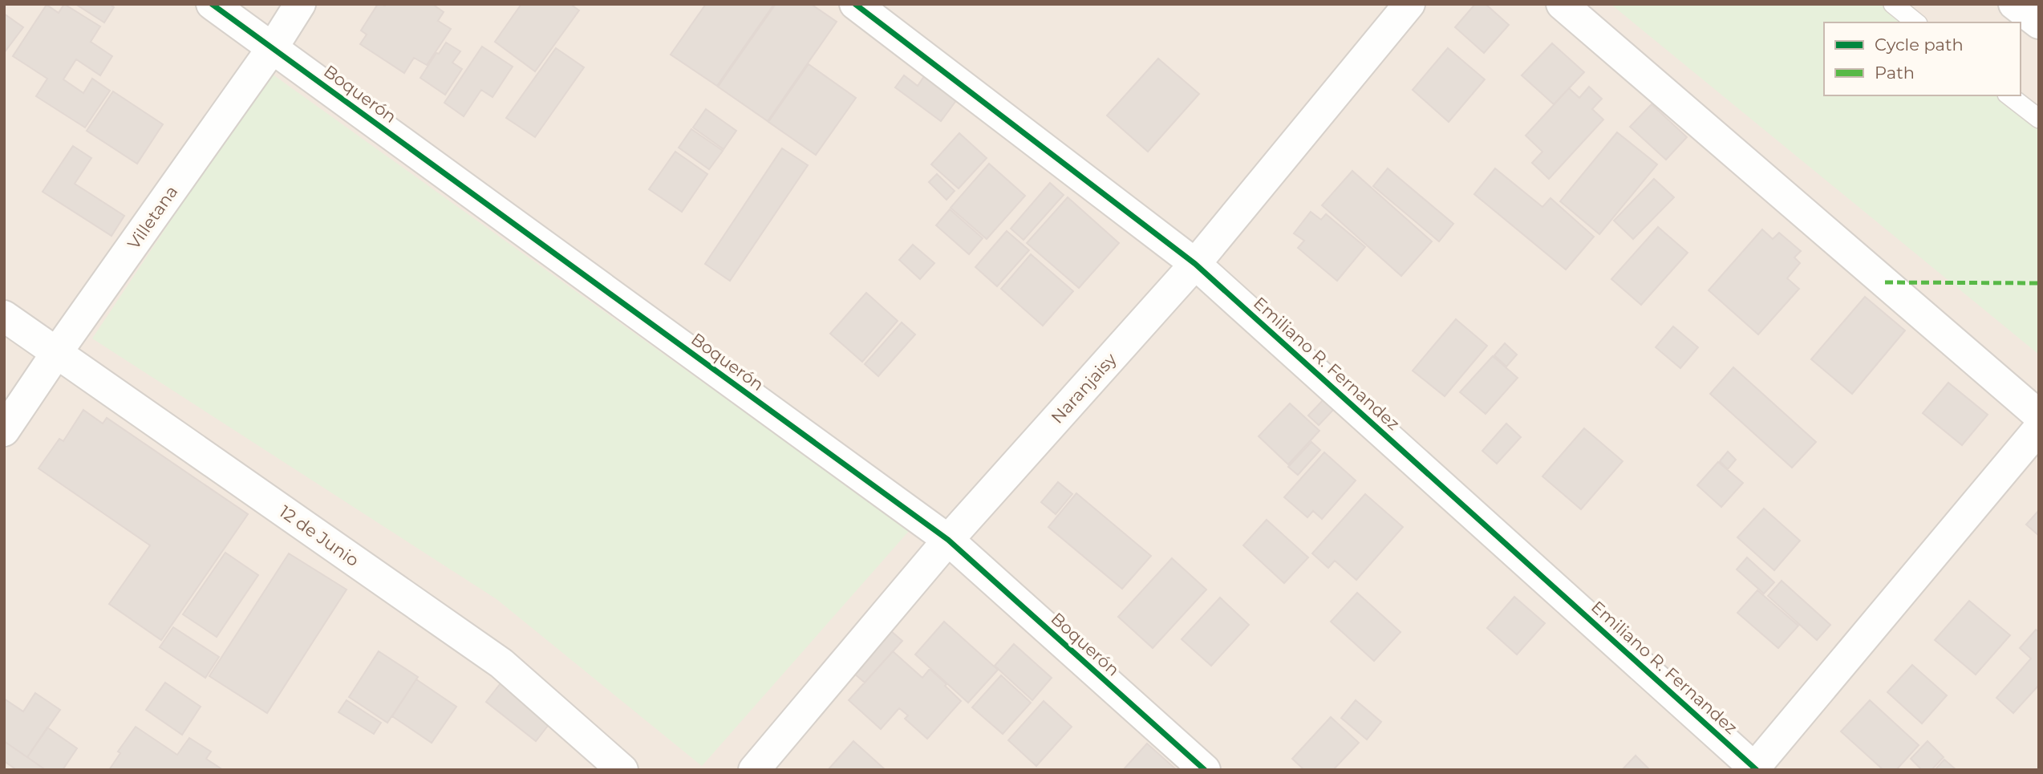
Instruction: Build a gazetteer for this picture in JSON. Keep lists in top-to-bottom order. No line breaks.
{"streets":{"street":["Boquerón","Villetana","Emiliano R. Fernandez","Naranjaisy","12 de Junio"]},"crossings":[["Boquerón","Villetana"],["Boquerón","Naranjaisy"],["Villetana","12 de Junio"],["Emiliano R. Fernandez","Naranjaisy"]],"legend":["Cycle path","Path"]}
